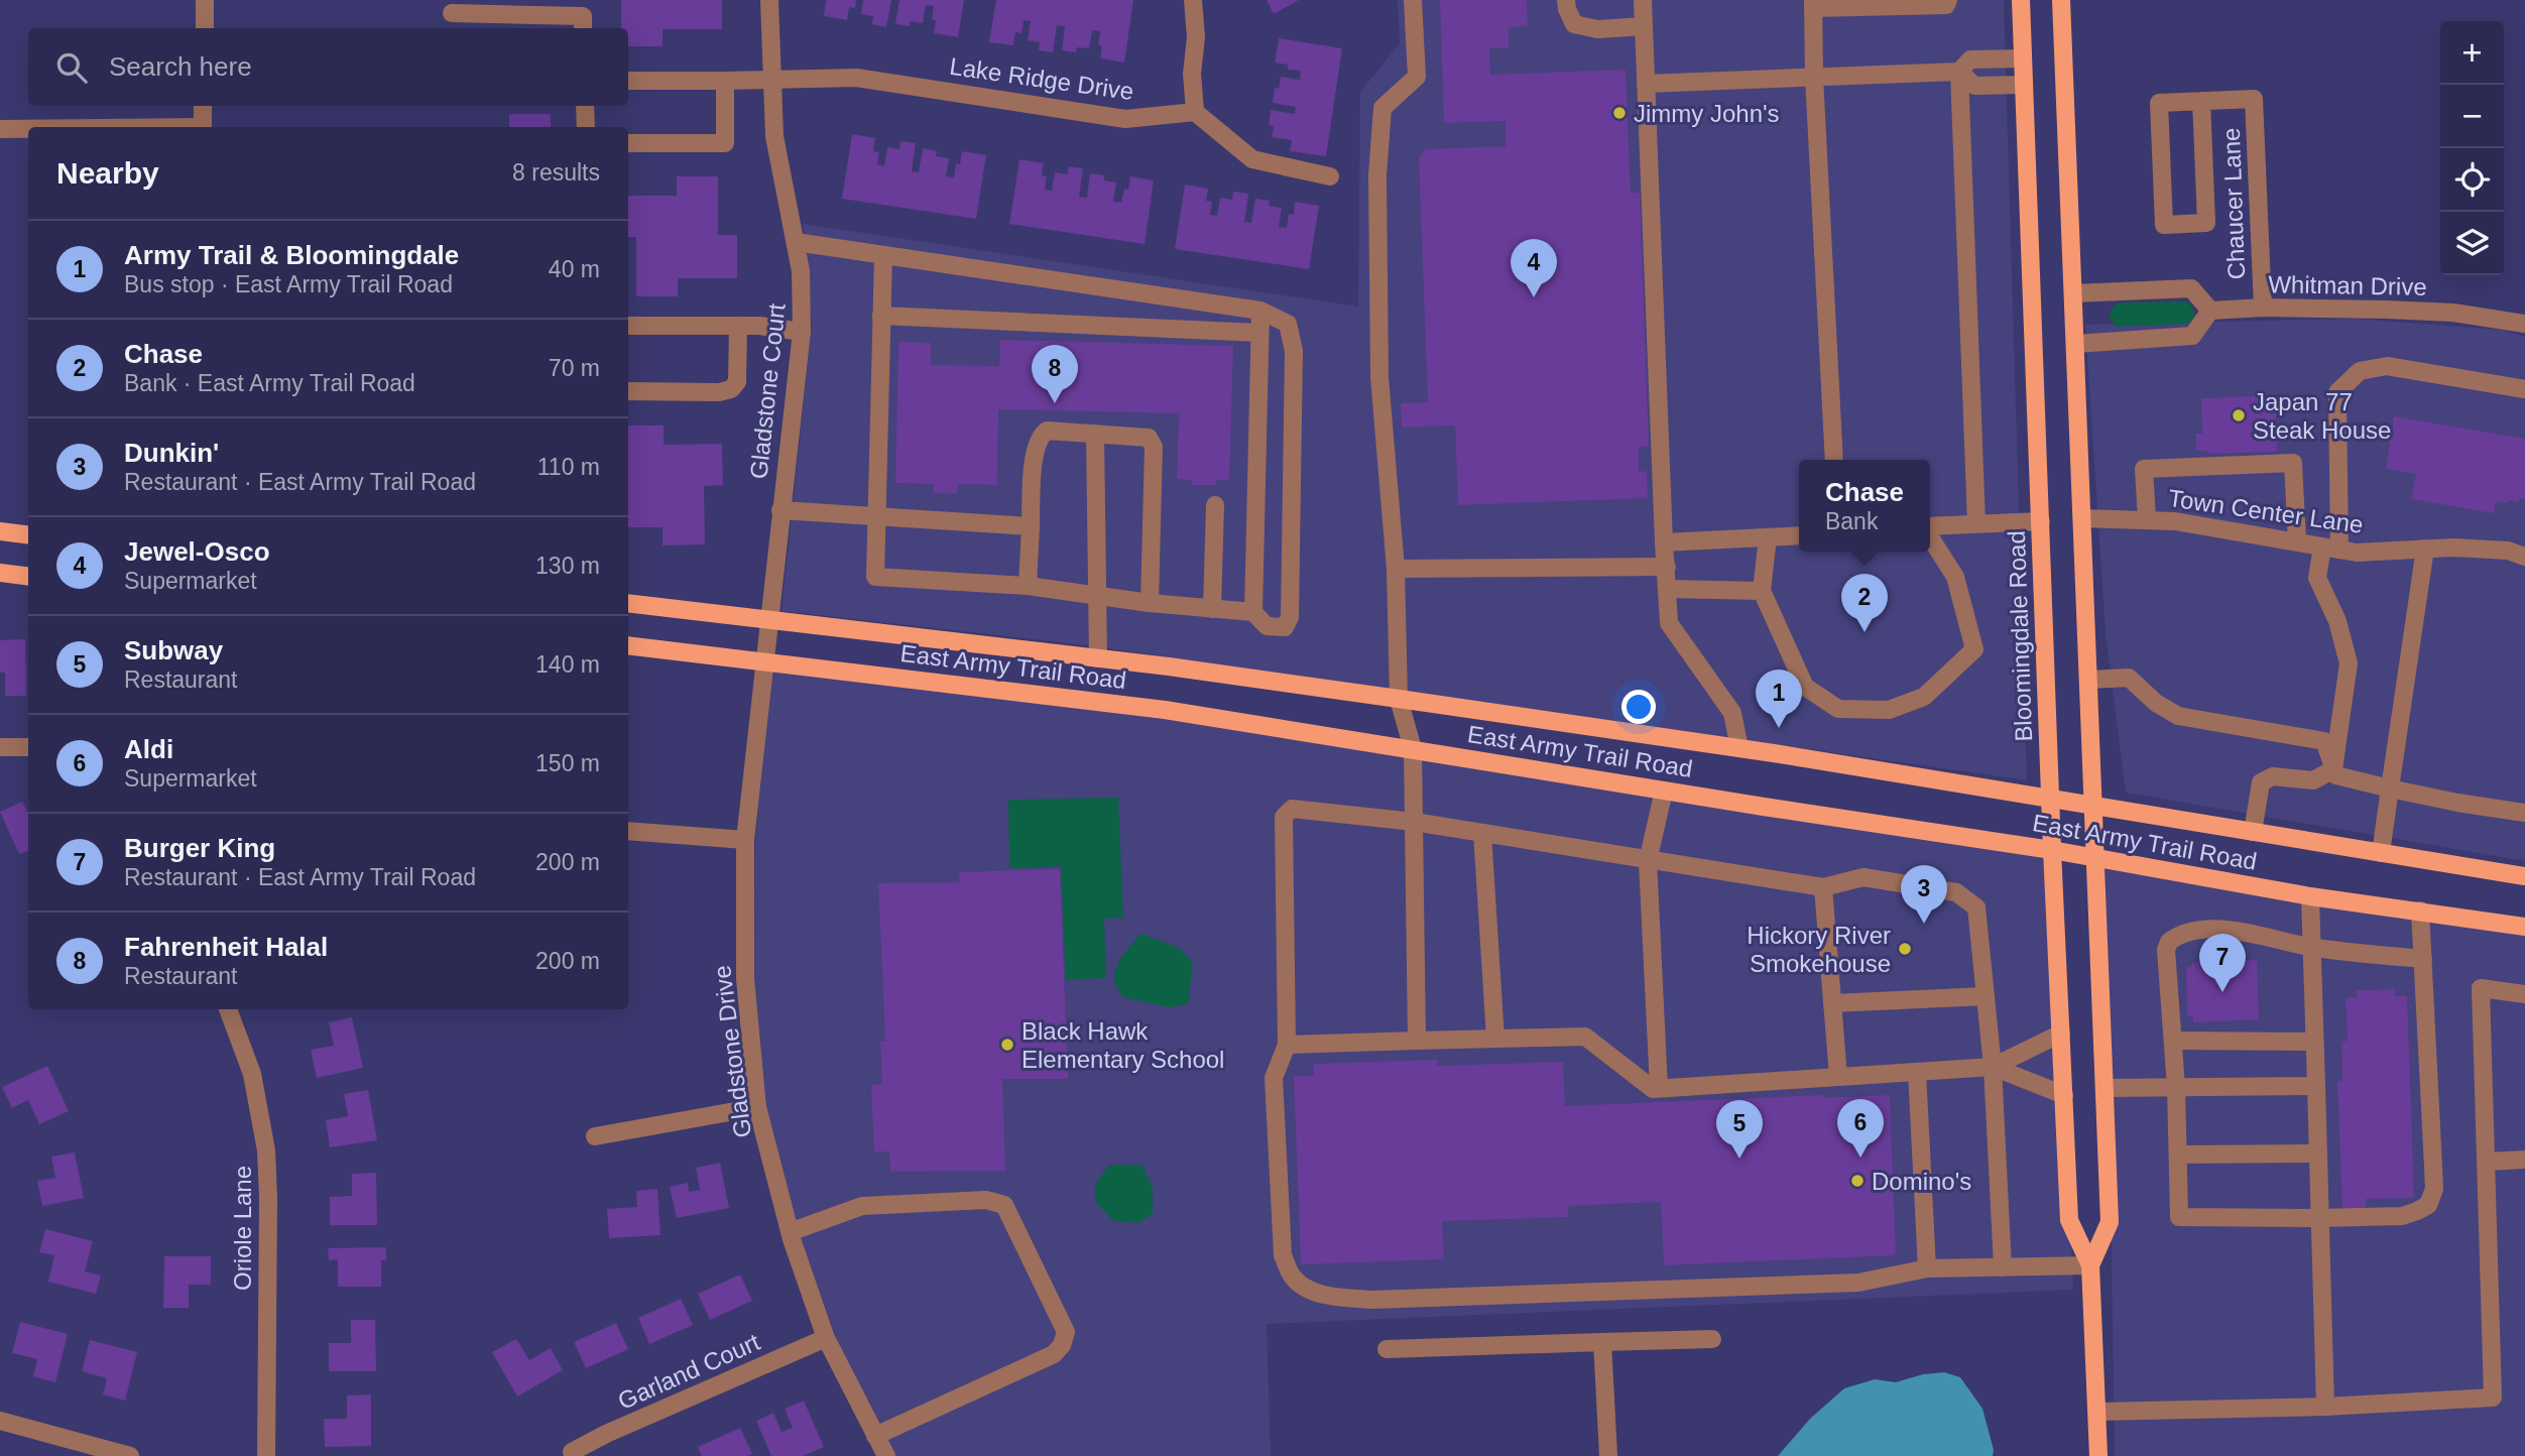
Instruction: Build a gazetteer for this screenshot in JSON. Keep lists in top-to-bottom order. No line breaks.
{"streets":{"main road":["Bloomingdale Road","East Army Trail Road"],"street":["Lake Ridge Drive","Chaucer Lane","Whitman Drive","Gladstone Court","Town Center Lane","Gladstone Drive","Oriole Lane","Garland Court"]},"crossings":[["Lake Ridge Drive","Gladstone Court"],["Chaucer Lane","Whitman Drive"],["Gladstone Court","East Army Trail Road"],["Gladstone Court","Gladstone Drive"],["Town Center Lane","Bloomingdale Road"],["Bloomingdale Road","East Army Trail Road"],["East Army Trail Road","Gladstone Drive"],["Gladstone Drive","Garland Court"]],"places":["Jimmy John's","Japan 77 Steak House","Hickory River Smokehouse","Black Hawk Elementary School","Domino's"],"page":{"map_buttons":["+","−"],"search":"Search here","heading":["Nearby","8 results"],"list":[{"mark":"1","name":"Army Trail & Bloomingdale","note":"Bus stop · East Army Trail Road","value":"40 m"},{"mark":"2","name":"Chase","note":"Bank · East Army Trail Road","value":"70 m"},{"mark":"3","name":"Dunkin'","note":"Restaurant · East Army Trail Road","value":"110 m"},{"mark":"4","name":"Jewel-Osco","note":"Supermarket","value":"130 m"},{"mark":"5","name":"Subway","note":"Restaurant","value":"140 m"},{"mark":"6","name":"Aldi","note":"Supermarket","value":"150 m"},{"mark":"7","name":"Burger King","note":"Restaurant · East Army Trail Road","value":"200 m"},{"mark":"8","name":"Fahrenheit Halal","note":"Restaurant","value":"200 m"}],"pins":["4","8","2","1","3","7","6","5"],"popup":["Chase","Bank"]}}
